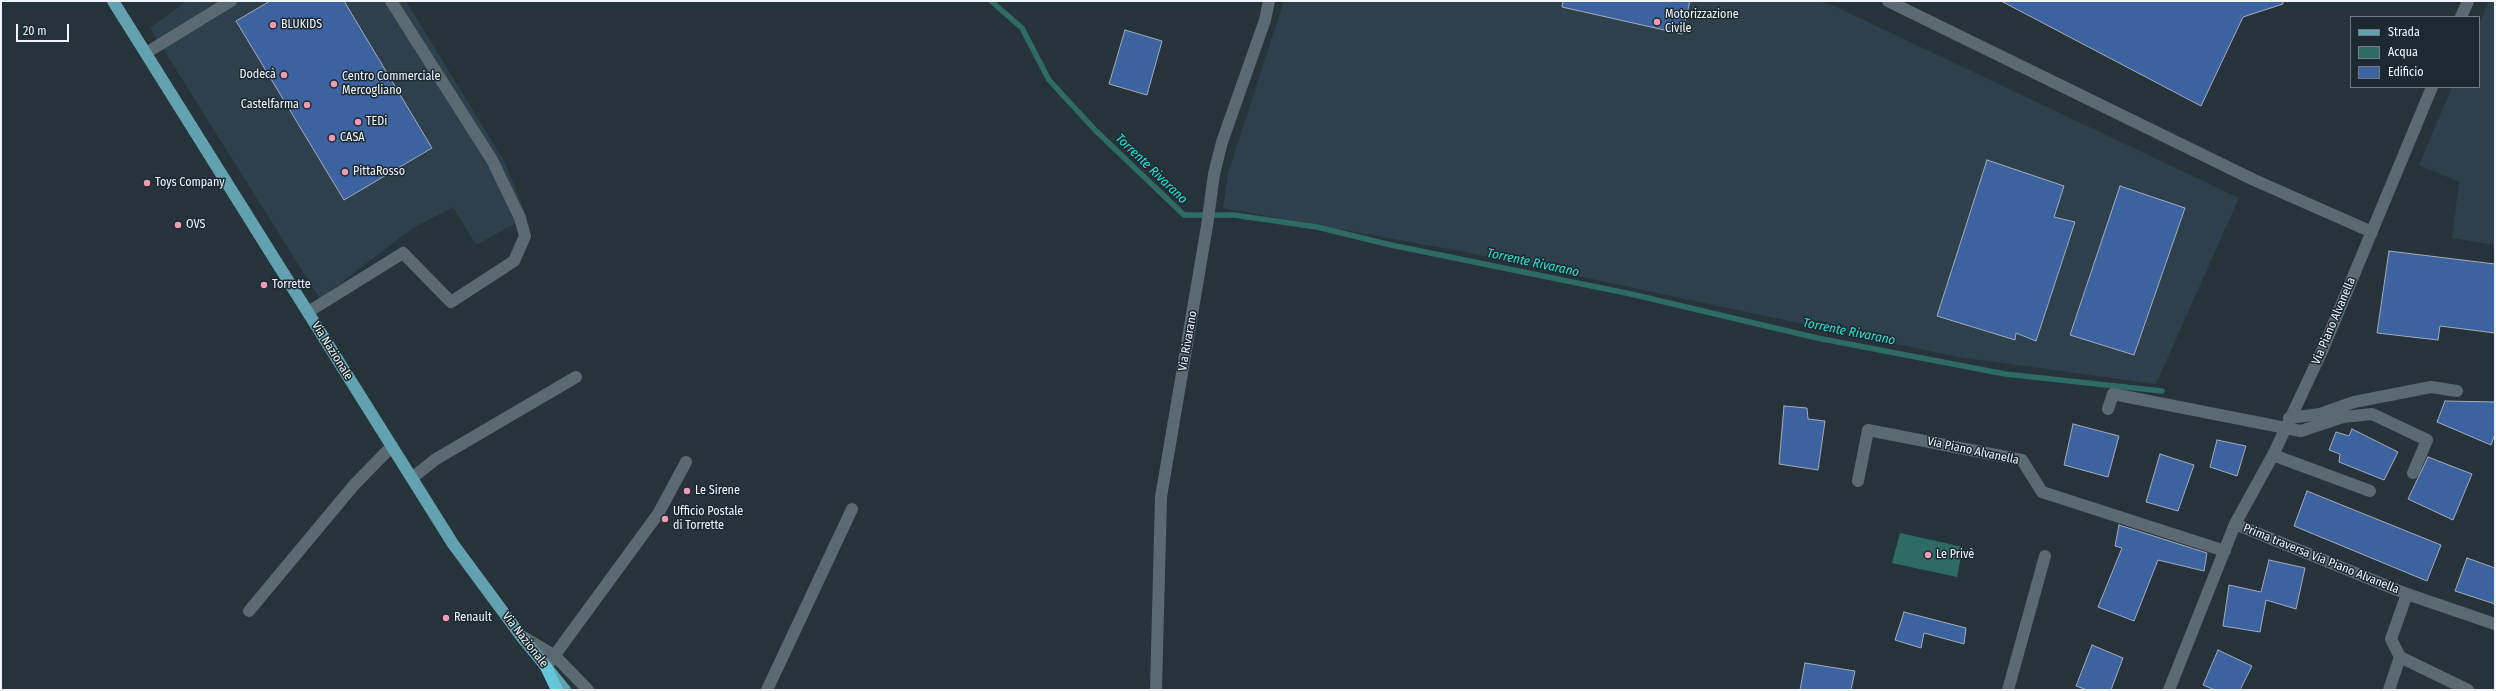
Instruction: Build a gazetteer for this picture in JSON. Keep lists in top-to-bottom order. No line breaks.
{"streets":{"main road":["Via Nazionale"],"street":["Via Piano Alvanella","Via Rivarano","Prima traversa Via Piano Alvanella"]},"crossings":[["Via Piano Alvanella","Prima traversa Via Piano Alvanella"]],"water":["Torrente Rivarano"],"places":["Motorizzazione Civile","BLUKIDS","Dodecà","Centro Commerciale Mercogliano","Castelfarma","TEDi","CASA","PittaRosso","Toys Company","OVS","Torrette","Le Sirene","Ufficio Postale di Torrette","Le Privè","Renault"],"legend":["Strada","Acqua","Edificio"],"scale_bar":"20 m"}
